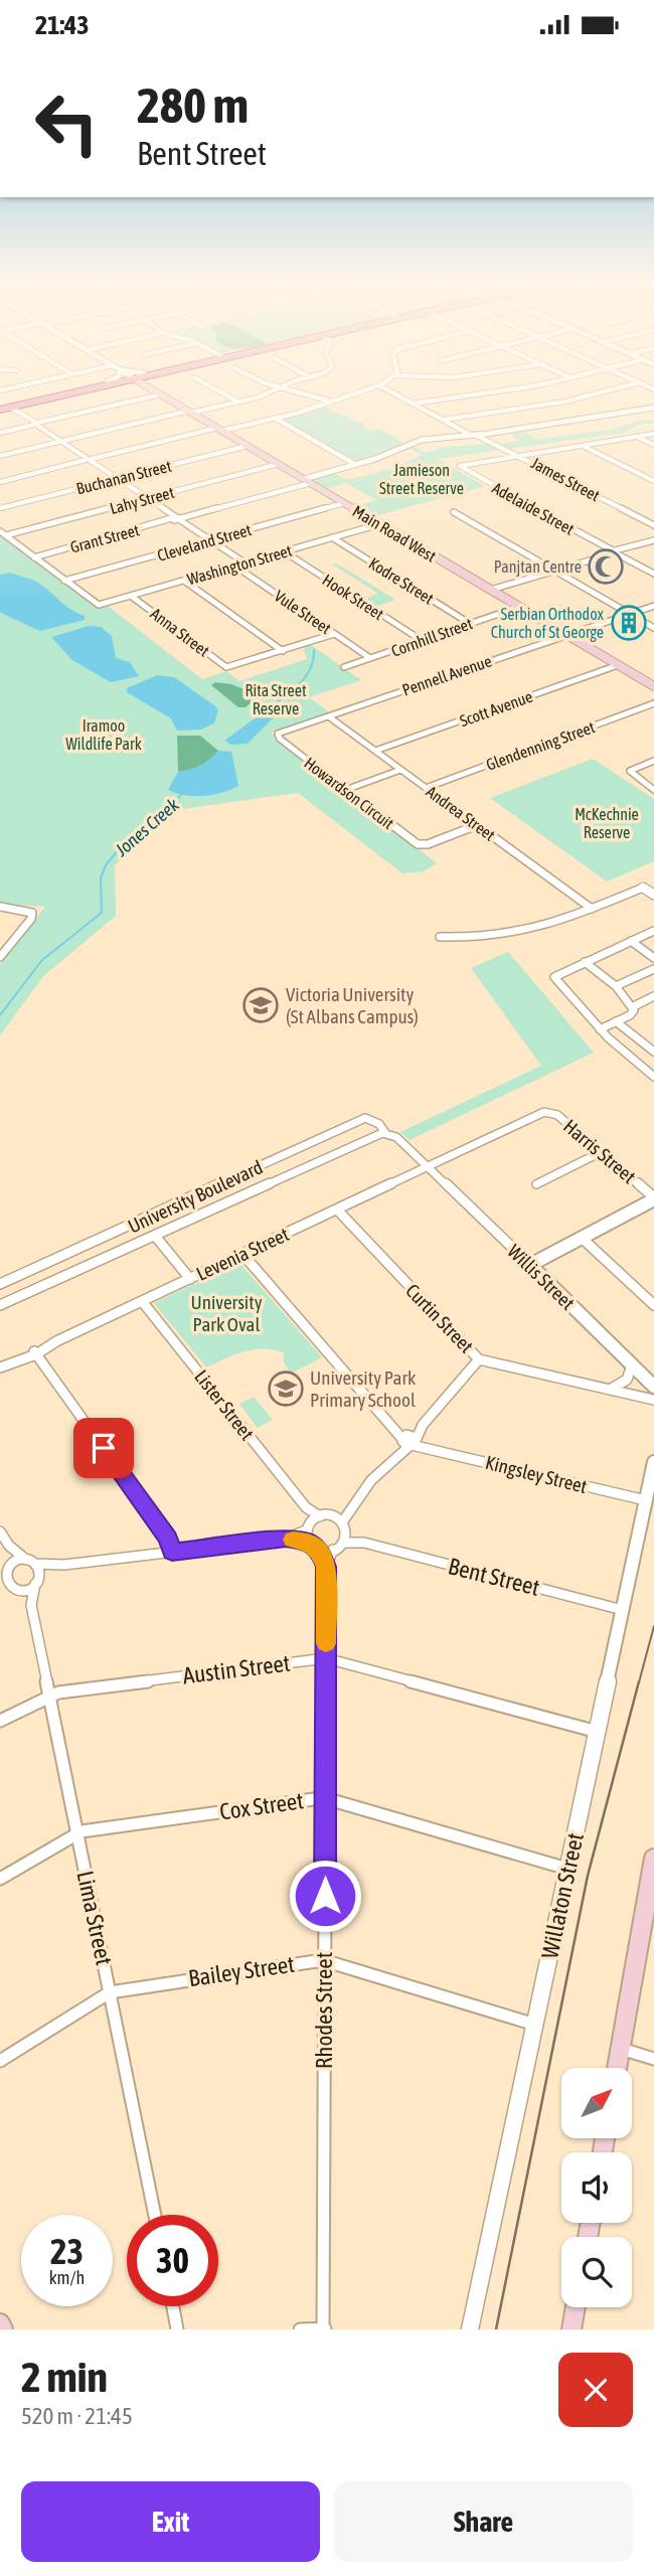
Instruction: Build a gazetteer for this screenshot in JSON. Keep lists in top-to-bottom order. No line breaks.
{"streets":{"main road":["Main Road West"],"street":["Buchanan Street","James Street","Lahy Street","Adelaide Street","Grant Street","Cleveland Street","Washington Street","Kodre Street","Hook Street","Vule Street","Anna Street","Cornhill Street","Pennell Avenue","Scott Avenue","Glendenning Street","Howardson Circuit","Andrea Street","Harris Street","University Boulevard","Levenia Street","Willis Street","Curtin Street","Lister Street","Kingsley Street","Bent Street","Austin Street","Cox Street","Willaton Street","Lima Street","Bailey Street","Rhodes Street"]},"crossings":[["Buchanan Street","Main Road West"],["James Street","Adelaide Street"],["Lahy Street","Main Road West"],["Main Road West","Grant Street"],["Main Road West","Cleveland Street"],["Main Road West","Washington Street"],["Main Road West","Cornhill Street"],["Main Road West","Pennell Avenue"],["Main Road West","Scott Avenue"],["Cleveland Street","Washington Street"],["Washington Street","Kodre Street"],["Washington Street","Hook Street"],["Washington Street","Vule Street"],["Washington Street","Anna Street"],["Kodre Street","Cornhill Street"],["Hook Street","Cornhill Street"],["Vule Street","Cornhill Street"],["Pennell Avenue","Howardson Circuit"],["Pennell Avenue","Andrea Street"],["Scott Avenue","Andrea Street"],["Glendenning Street","Andrea Street"],["Howardson Circuit","Andrea Street"],["Harris Street","Levenia Street"],["Harris Street","Willis Street"],["University Boulevard","Willis Street"],["Levenia Street","Willis Street"],["Levenia Street","Curtin Street"],["Levenia Street","Lister Street"],["Kingsley Street","Willaton Street"],["Bent Street","Willaton Street"],["Austin Street","Willaton Street"],["Austin Street","Lima Street"],["Austin Street","Rhodes Street"],["Cox Street","Willaton Street"],["Cox Street","Lima Street"],["Cox Street","Rhodes Street"],["Willaton Street","Bailey Street"],["Lima Street","Bailey Street"],["Bailey Street","Rhodes Street"]],"water":["Jones Creek"],"parks":["Jamieson Street Reserve","Rita Street Reserve","Iramoo Wildlife Park","McKechnie Reserve","University Park Oval"],"places":{"mosque":["Panjtan Centre"],"building":["Serbian Orthodox Church of St George"],"school or university":["Victoria University (St Albans Campus)","University Park Primary School"]},"north":"top right","page":{"status":"21:43","turn":["280 m","Bent Street"],"speed":"23 km/h","limit":"30","heading":["2 min","520 m · 21:45"],"buttons":["Exit","Share"]}}
